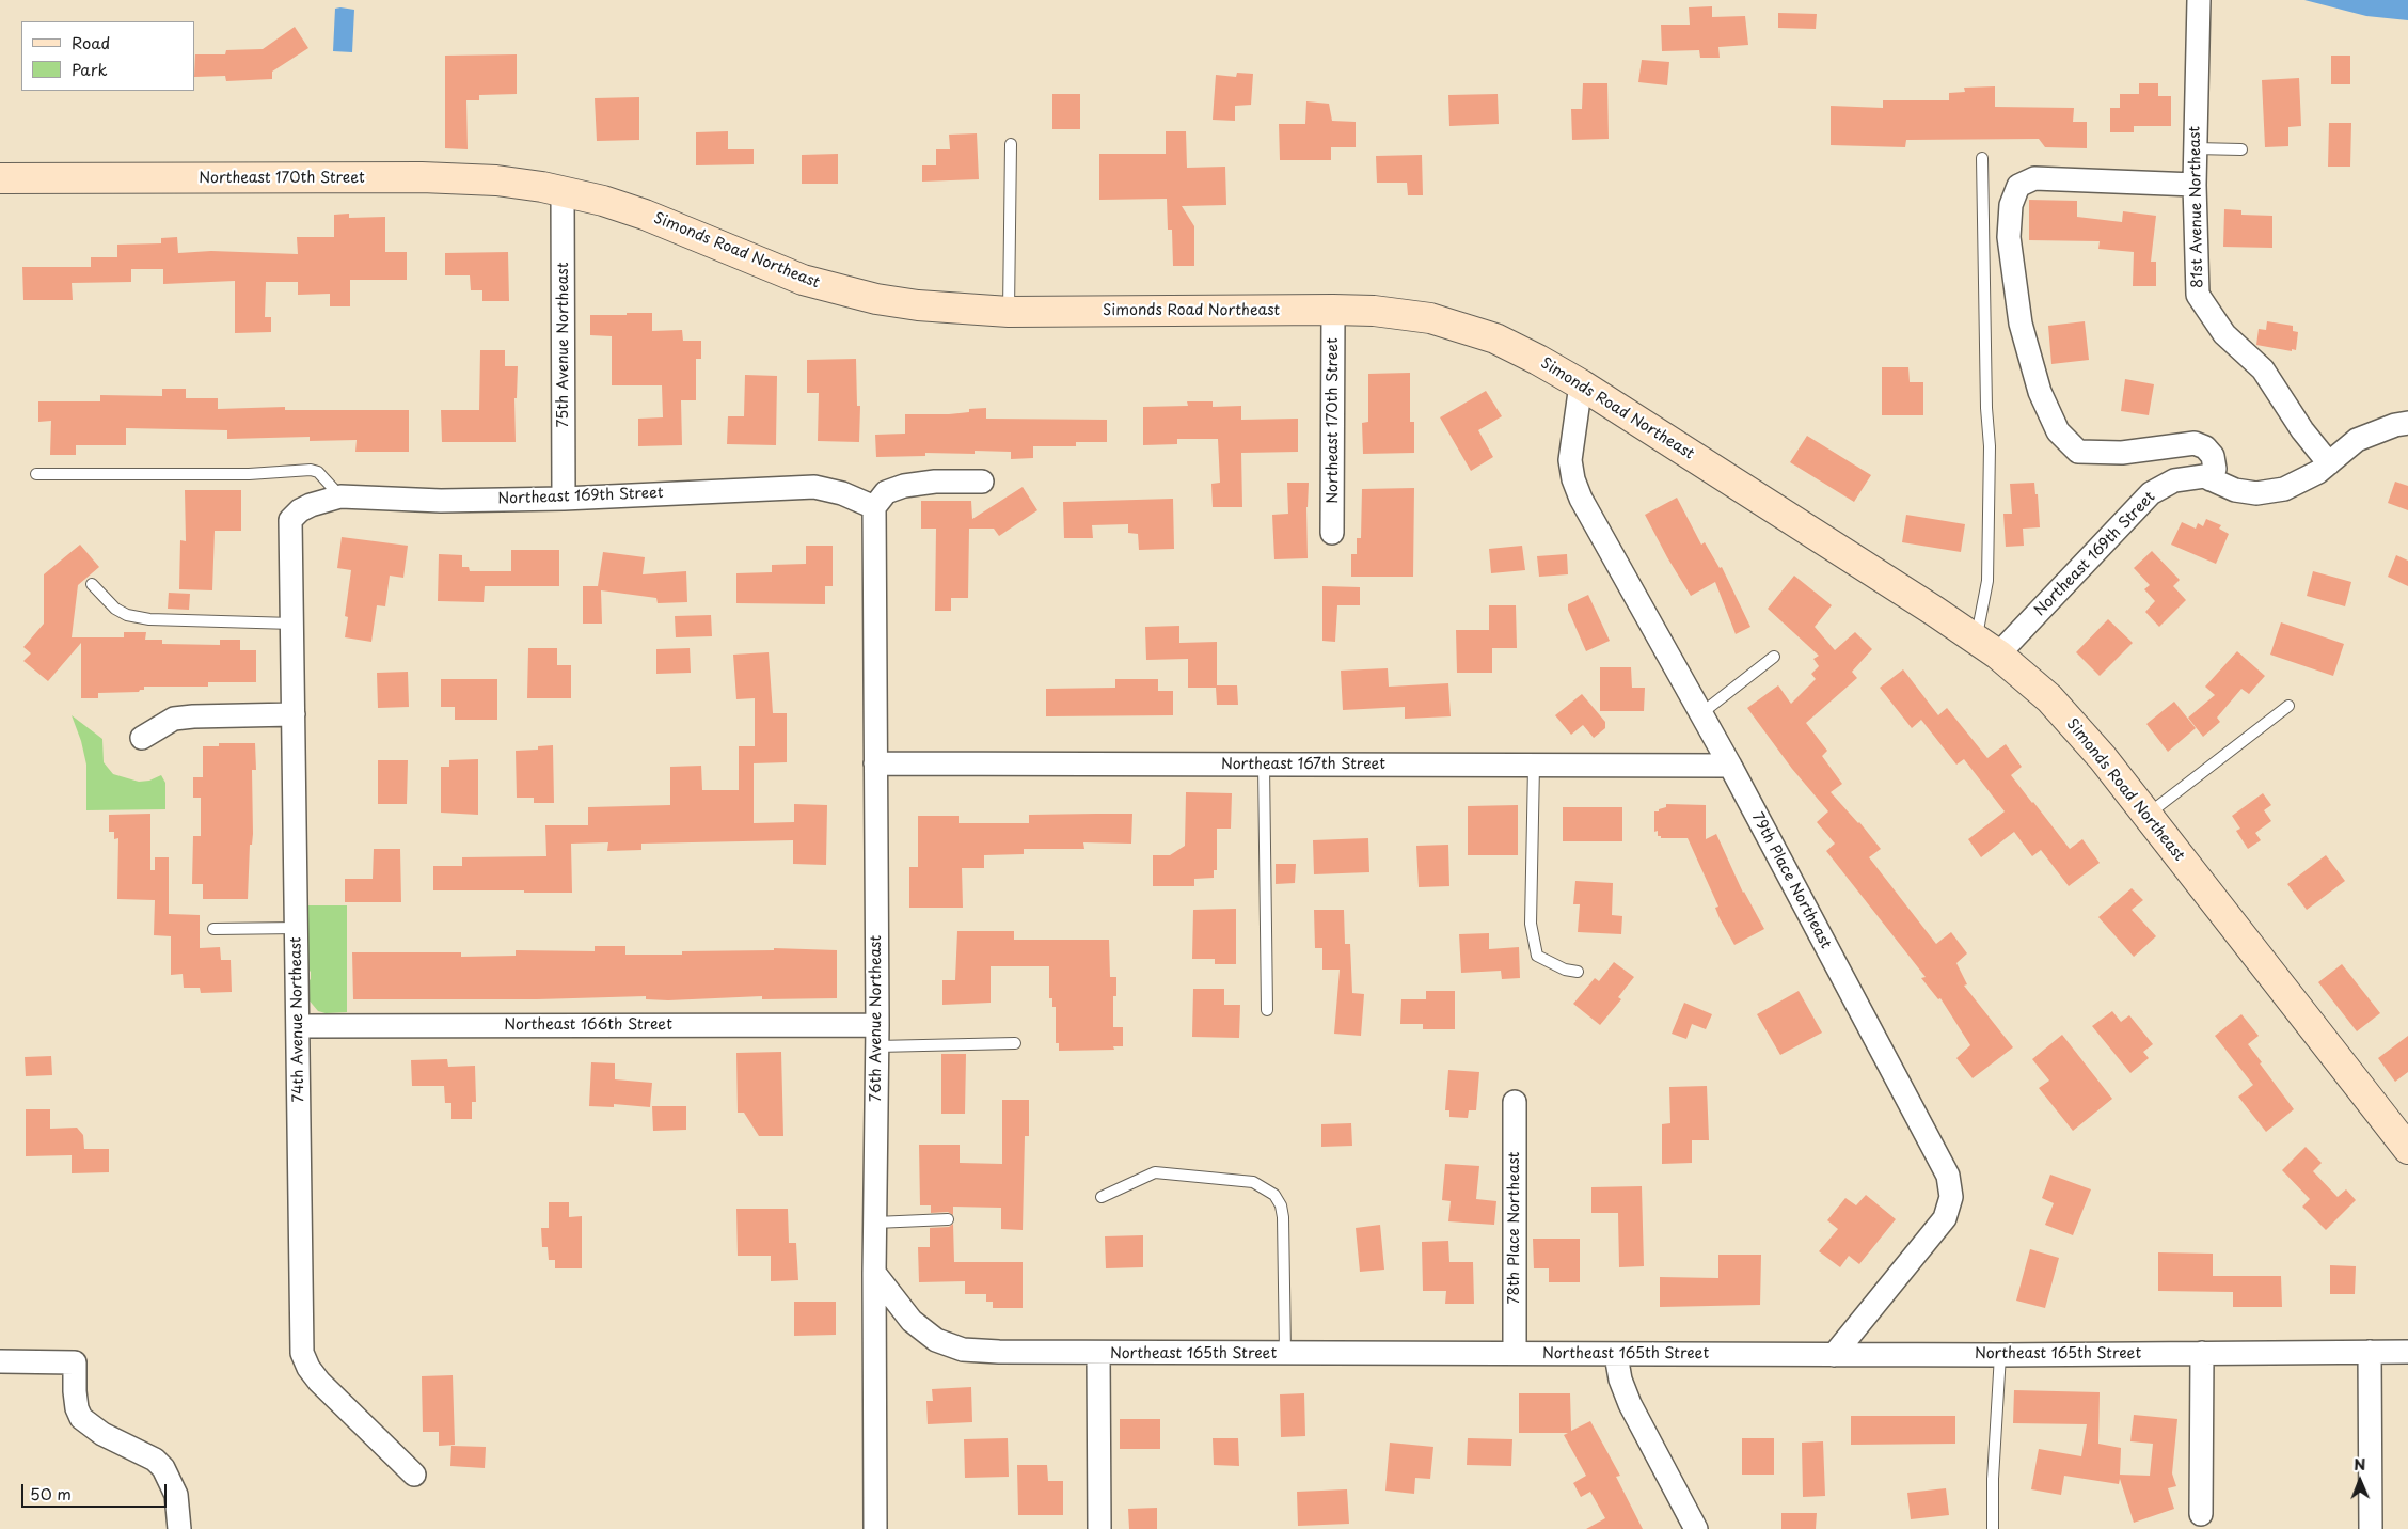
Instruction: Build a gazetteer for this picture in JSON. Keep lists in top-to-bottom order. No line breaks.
{"streets":{"main road":["Northeast 170th Street","Simonds Road Northeast"],"street":["81st Avenue Northeast","75th Avenue Northeast","Northeast 169th Street","Northeast 167th Street","79th Place Northeast","76th Avenue Northeast","74th Avenue Northeast","Northeast 166th Street","78th Place Northeast","Northeast 165th Street"]},"crossings":[["Northeast 170th Street","Simonds Road Northeast"],["Northeast 170th Street","75th Avenue Northeast"],["81st Avenue Northeast","Northeast 169th Street"],["Simonds Road Northeast","75th Avenue Northeast"],["Simonds Road Northeast","Northeast 169th Street"],["Simonds Road Northeast","79th Place Northeast"],["75th Avenue Northeast","Northeast 169th Street"],["Northeast 169th Street","76th Avenue Northeast"],["Northeast 169th Street","74th Avenue Northeast"],["Northeast 167th Street","79th Place Northeast"],["Northeast 167th Street","76th Avenue Northeast"],["79th Place Northeast","Northeast 165th Street"],["76th Avenue Northeast","Northeast 166th Street"],["76th Avenue Northeast","Northeast 165th Street"],["74th Avenue Northeast","Northeast 166th Street"],["78th Place Northeast","Northeast 165th Street"]],"legend":["Road","Park"],"scale_bar":"50 m","north":"top"}
